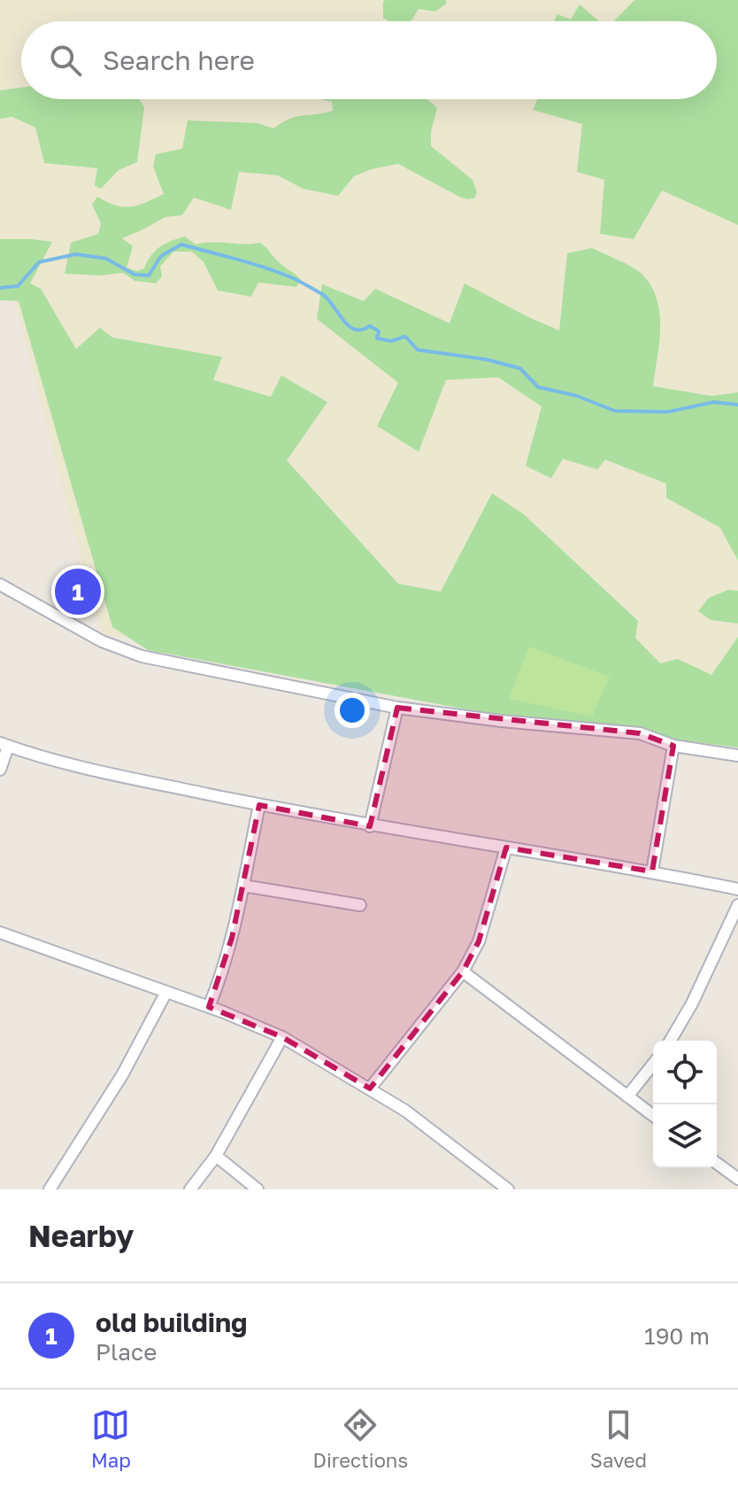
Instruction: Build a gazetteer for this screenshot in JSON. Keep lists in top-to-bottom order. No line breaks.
{"page":{"search":"Search here","pins":"1","heading":"Nearby","list":[{"mark":"1","name":"old building","note":"Place","value":"190 m"}],"nav":["Map","Directions","Saved"]}}
